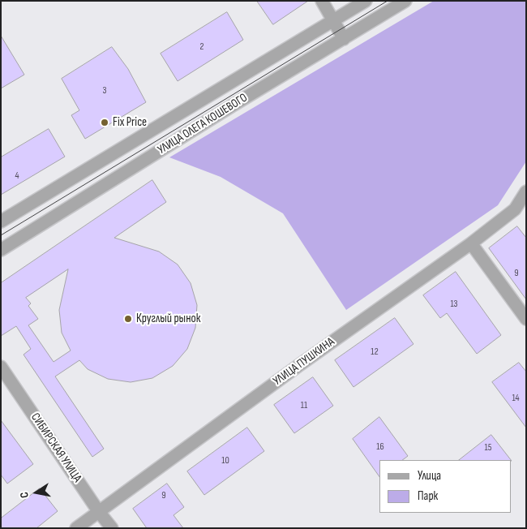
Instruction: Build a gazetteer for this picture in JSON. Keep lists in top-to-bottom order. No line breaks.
{"streets":{"street":["УЛИЦА ОЛЕГА КОШЕВОГО","УЛИЦА ПУШКИНА","СИБИРСКАЯ УЛИЦА"]},"crossings":[["УЛИЦА ПУШКИНА","СИБИРСКАЯ УЛИЦА"]],"places":["Fix Price","Круглый рынок"],"house_numbers":["2","3","4","9","13","12","14","11","16","15","10","9"],"legend":["Улица","Парк"],"north":"left"}
